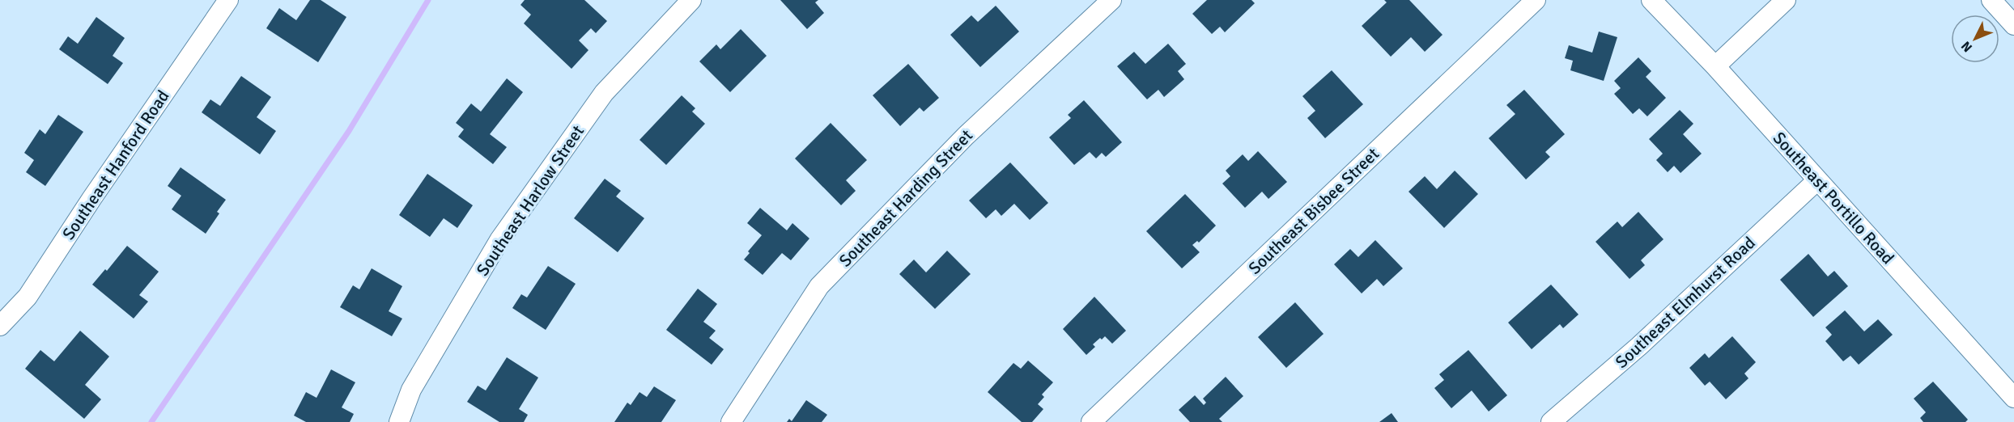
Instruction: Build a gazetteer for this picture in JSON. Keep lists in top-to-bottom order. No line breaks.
{"streets":{"street":["Southeast Hanford Road","Southeast Harding Street","Southeast Portillo Road","Southeast Harlow Street","Southeast Bisbee Street","Southeast Elmhurst Road"]},"crossings":[["Southeast Portillo Road","Southeast Elmhurst Road"]],"north":"bottom left"}
